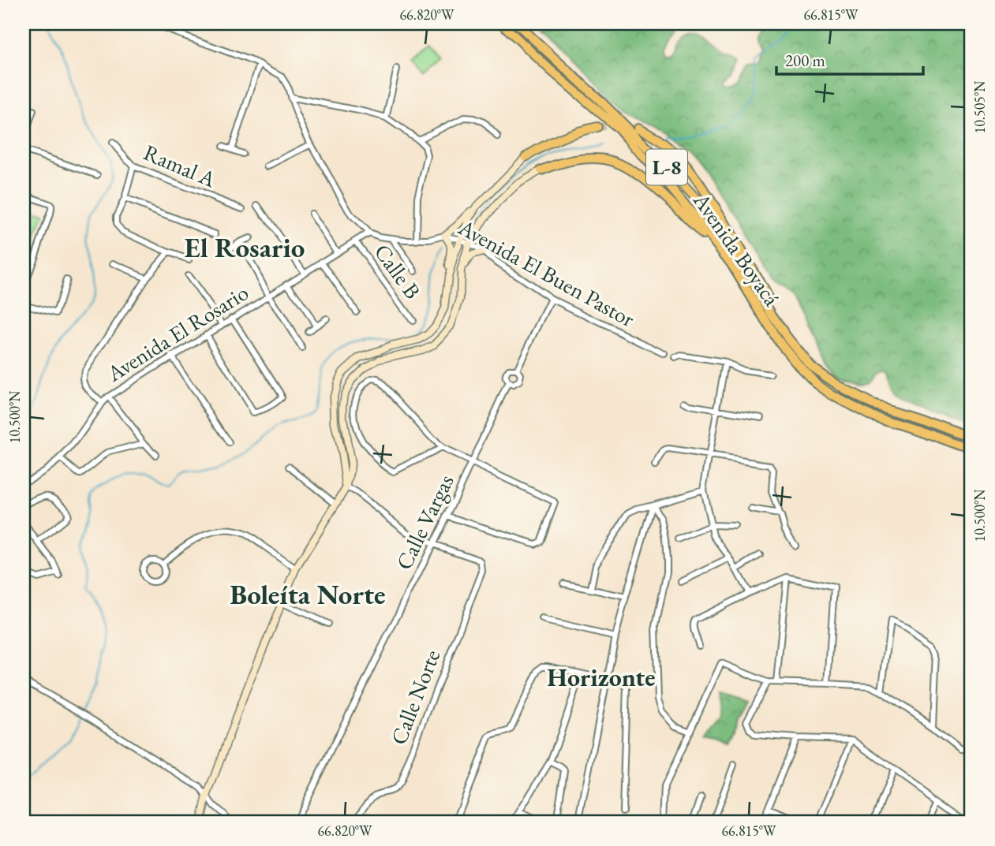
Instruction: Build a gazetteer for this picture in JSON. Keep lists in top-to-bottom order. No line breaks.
{"streets":{"highway":["L-8","Avenida Boyacá"],"street":["Ramal A","Calle B","Avenida El Buen Pastor","Avenida El Rosario","Calle Vargas","Calle Norte"]},"crossings":[["Calle B","Avenida El Rosario"],["Avenida El Buen Pastor","Avenida El Rosario"],["Avenida El Buen Pastor","Calle Vargas"],["Calle Vargas","Calle Norte"]],"districts":["El Rosario","Boleíta Norte","Horizonte"],"scale_bar":"200 m","coordinates":["66.820°W","66.815°W","10.505°N","10.500°N"]}
